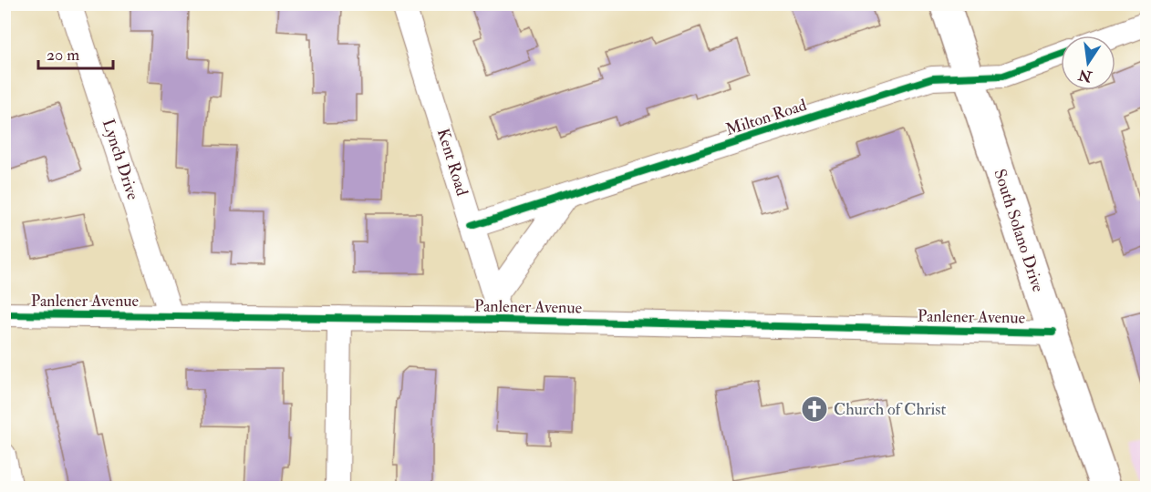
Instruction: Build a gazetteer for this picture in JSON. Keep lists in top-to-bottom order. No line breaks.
{"streets":{"street":["Milton Road","Lynch Drive","Kent Road","South Solano Drive","Panlener Avenue"]},"crossings":[["Milton Road","Kent Road"],["Milton Road","South Solano Drive"],["Lynch Drive","Panlener Avenue"],["Kent Road","Panlener Avenue"],["South Solano Drive","Panlener Avenue"]],"places":{"church":["Church of Christ"]},"scale_bar":"20 m","north":"bottom"}
